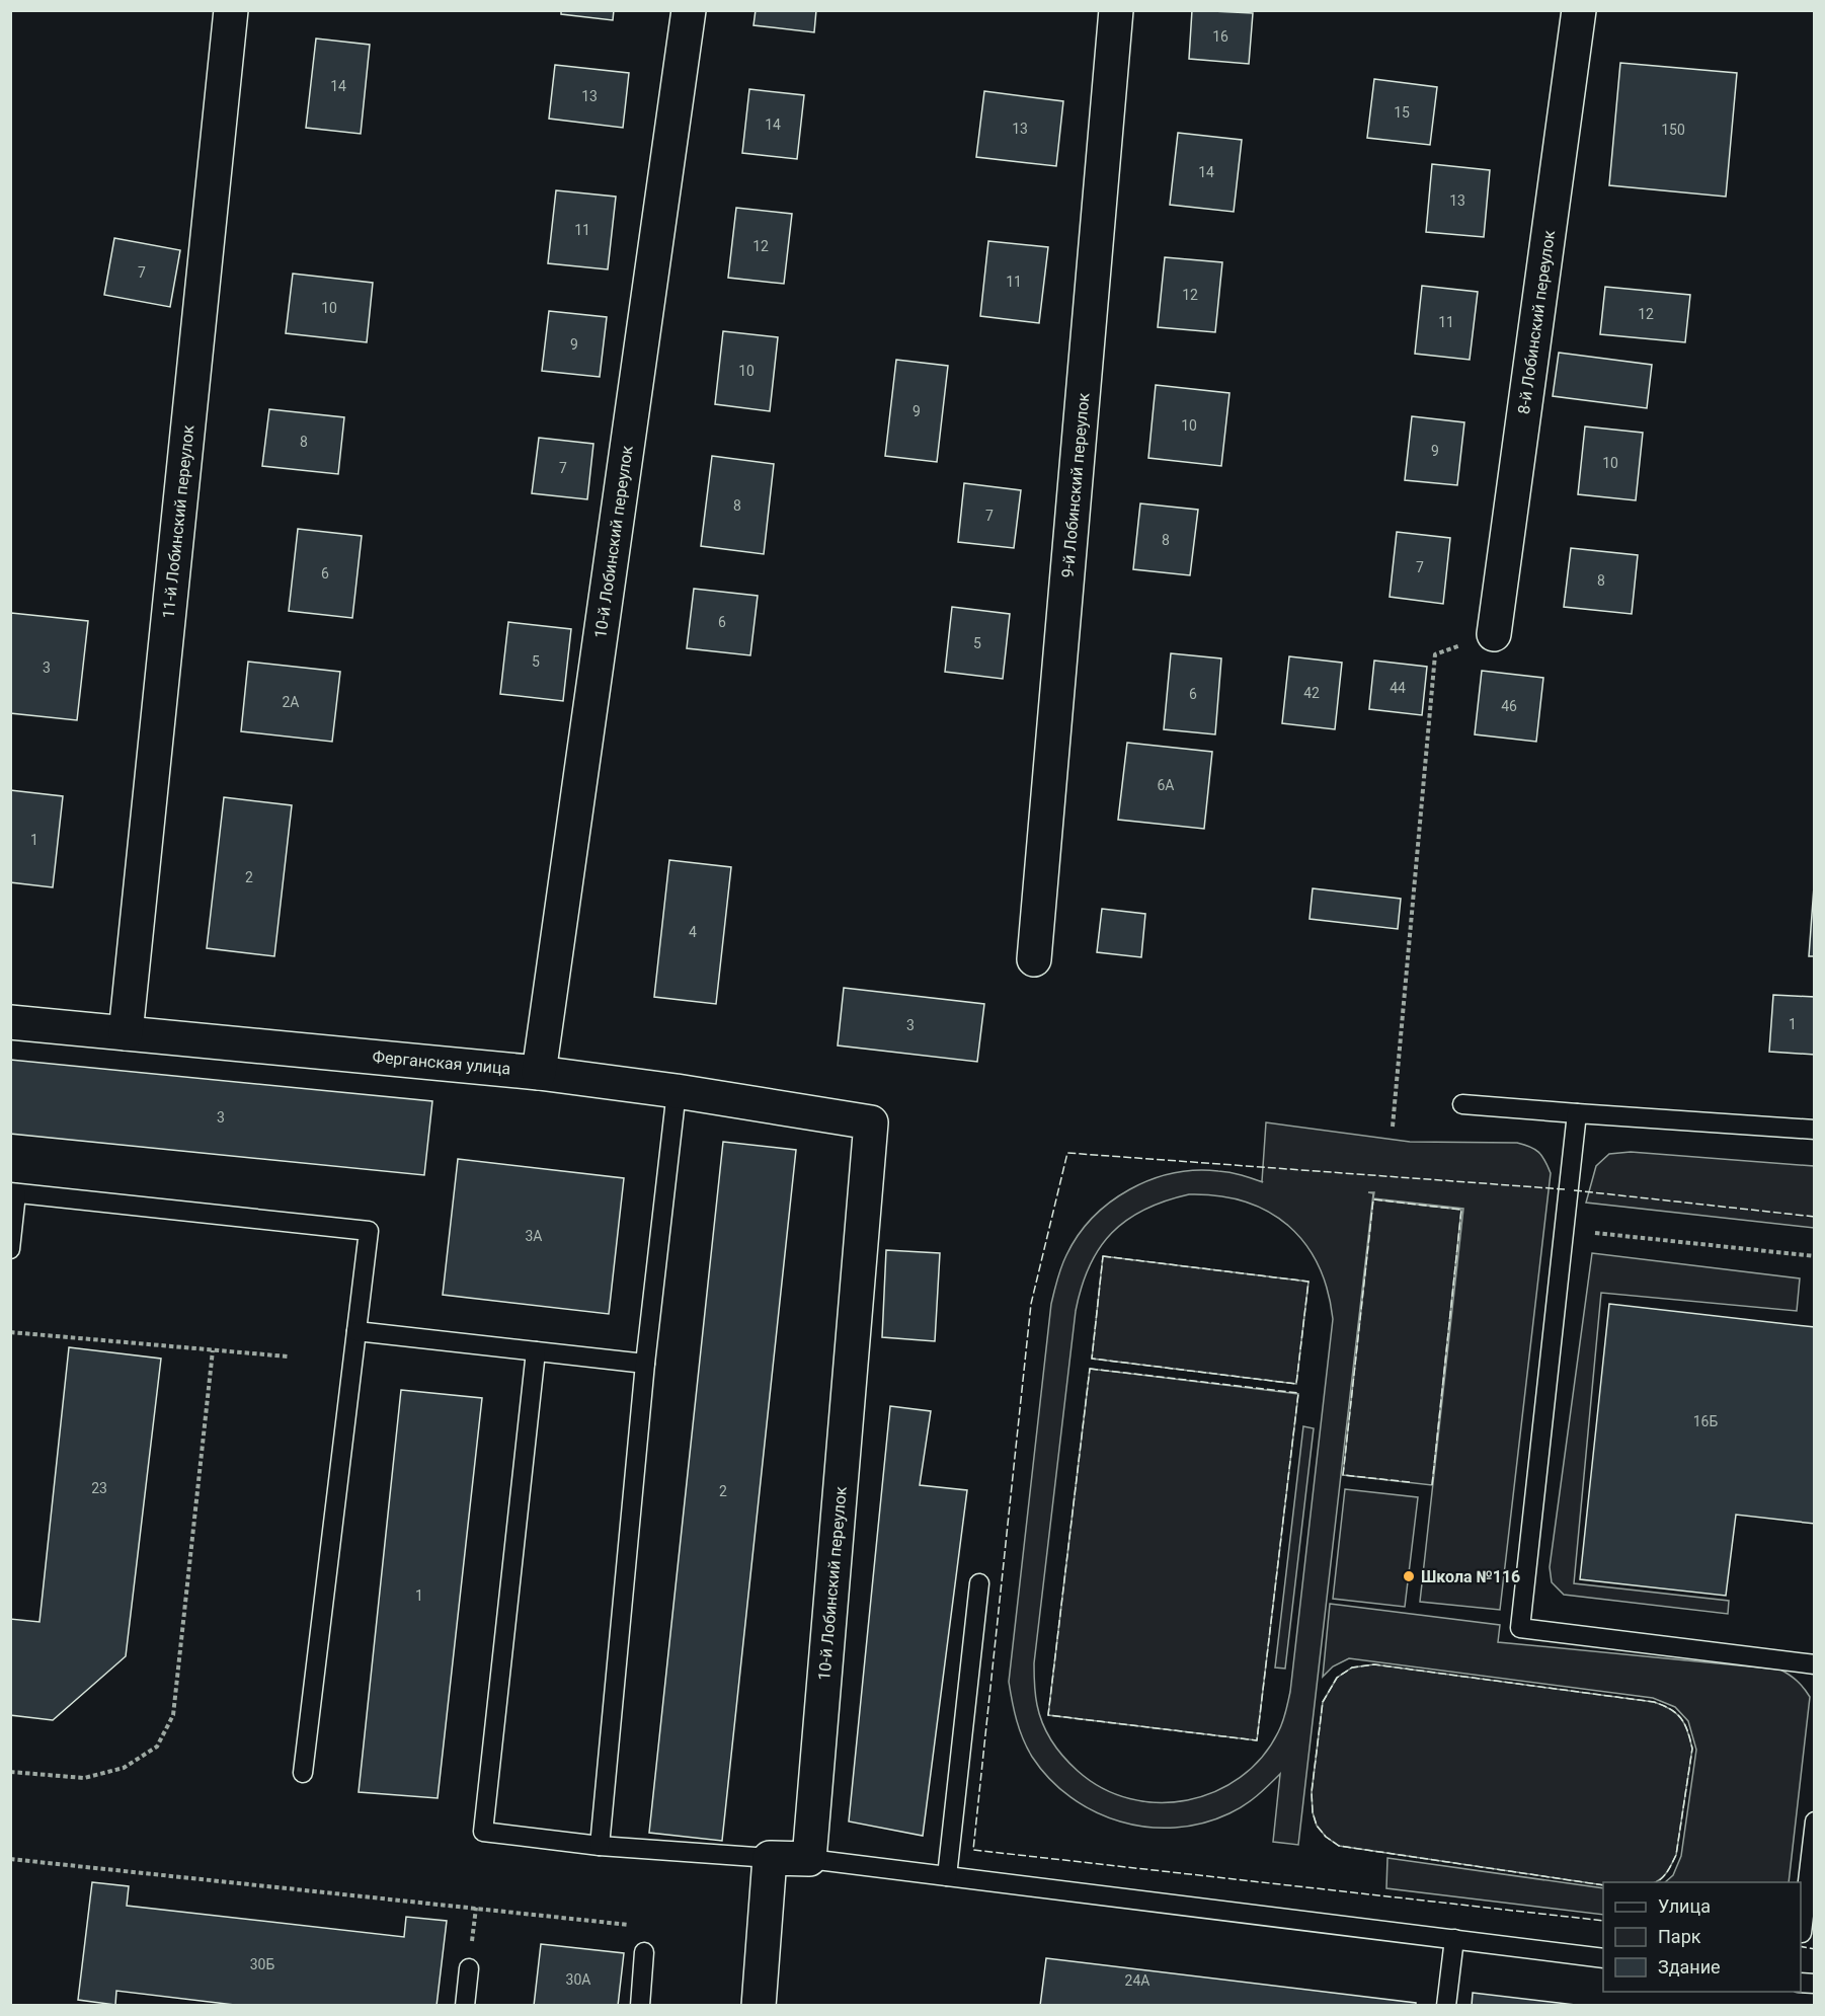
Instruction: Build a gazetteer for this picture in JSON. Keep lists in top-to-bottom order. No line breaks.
{"streets":{"street":["8-й Лобинский переулок","9-й Лобинский переулок","11-й Лобинский переулок","10-й Лобинский переулок","Ферганская улица"]},"crossings":[["11-й Лобинский переулок","Ферганская улица"],["10-й Лобинский переулок","Ферганская улица"]],"places":["Школа №116"],"house_numbers":["16","14","13","15","14","13","150","14","13","11","12","7","11","12","10","12","11","9","10","9","10","8","9","10","7","8","7","8","7","6","8","6","5","5","3","44","42","6","2А","46","6А","1","2","4","1","3","3","3А","16Б","23","2","1","30Б","30А","24А"],"legend":["Улица","Парк","Здание"]}
